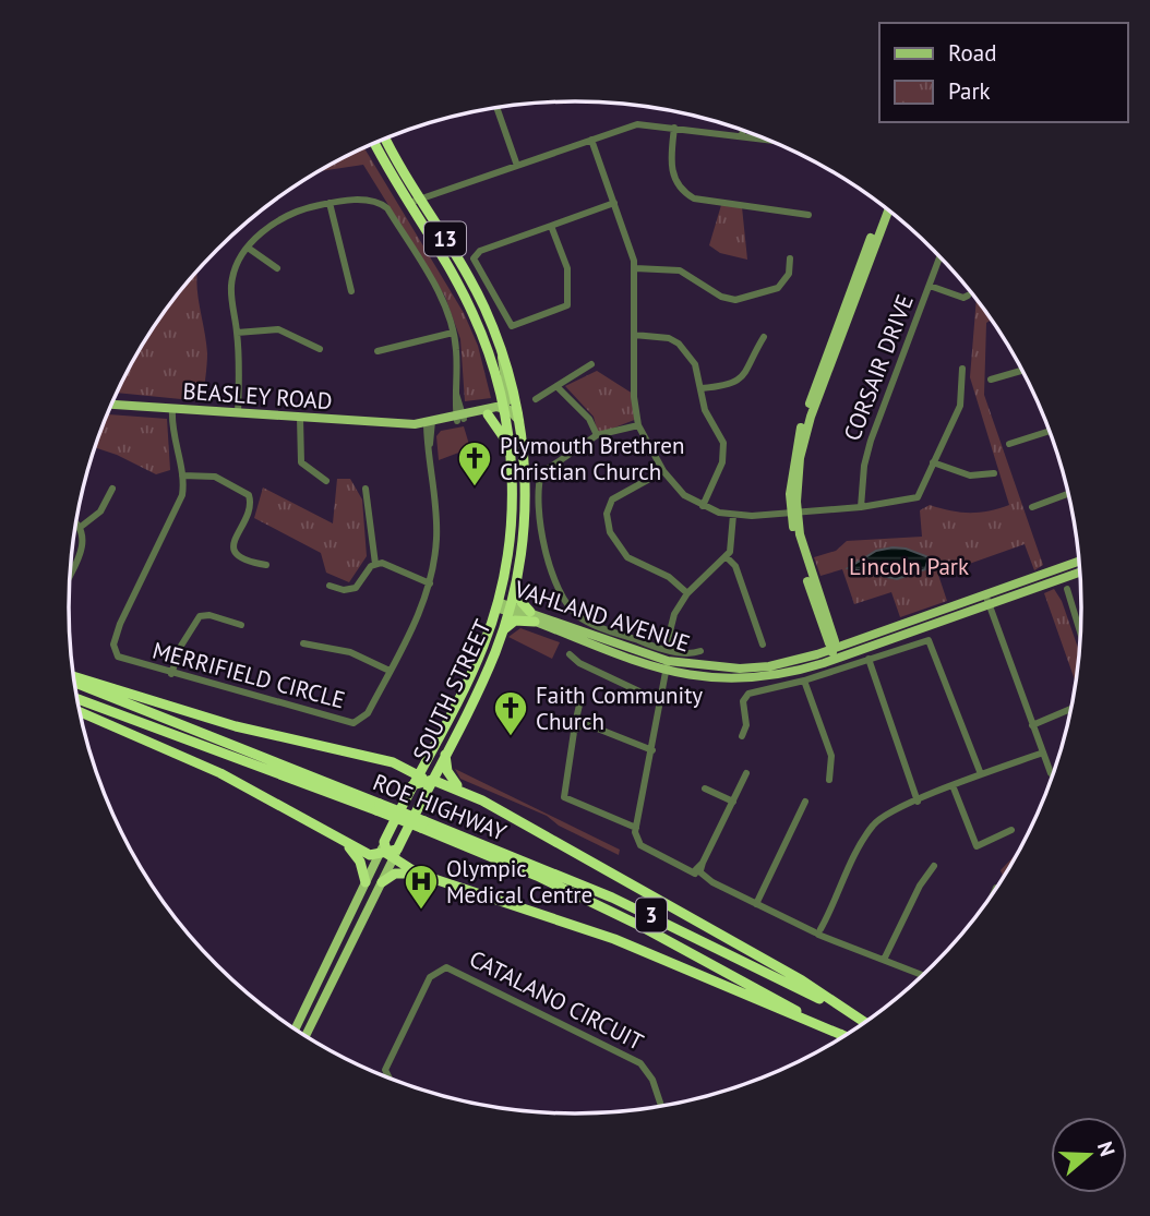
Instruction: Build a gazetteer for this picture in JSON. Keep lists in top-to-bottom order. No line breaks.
{"streets":{"highway":["13","SOUTH STREET","ROE HIGHWAY","3"],"main road":["BEASLEY ROAD","VAHLAND AVENUE"],"street":["CORSAIR DRIVE","MERRIFIELD CIRCLE","CATALANO CIRCUIT"]},"crossings":[["BEASLEY ROAD","MERRIFIELD CIRCLE"],["BEASLEY ROAD","SOUTH STREET"],["VAHLAND AVENUE","SOUTH STREET"]],"parks":["Lincoln Park"],"places":{"church":["Plymouth Brethren Christian Church","Faith Community Church"],"hospital":["Olympic Medical Centre"]},"legend":["Road","Park"],"north":"right"}
